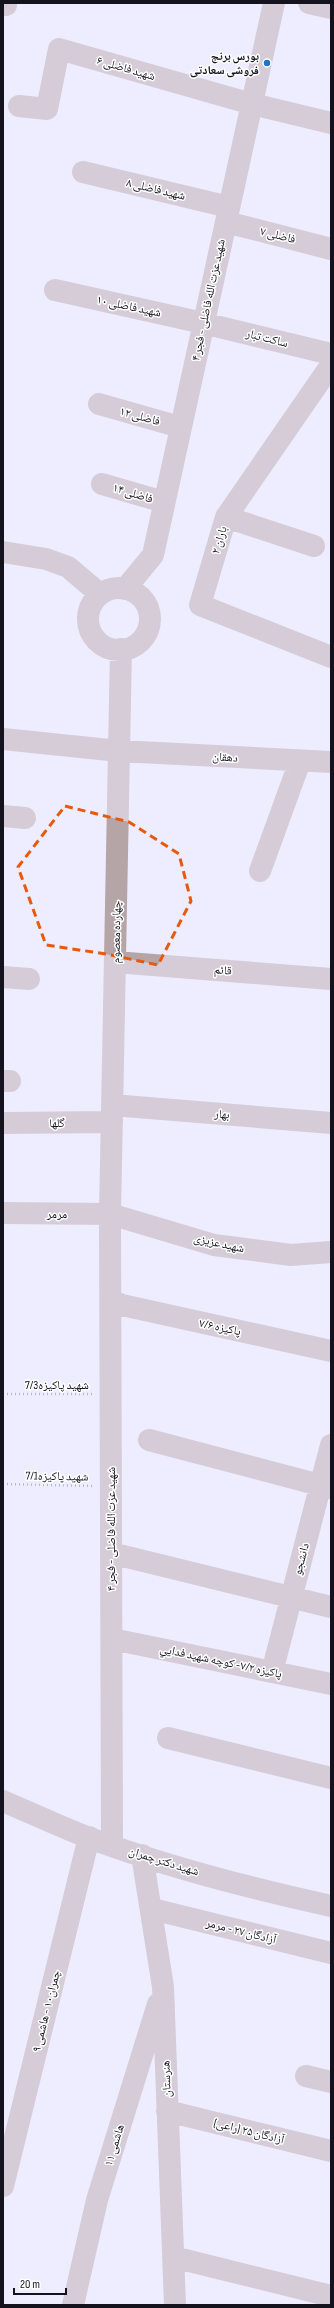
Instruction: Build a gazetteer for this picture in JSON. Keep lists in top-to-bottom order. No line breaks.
{"streets":{"street":["شهید فاضلی ۶","شهید فاضلی ۸","فاضلی ۷","شهید عزت الله فاضلی - فجر ۴","شهید فاضلی ۱۰","ساکت تبار","فاضلی ۱۲","فاضلی ۱۴","باران ۲","دهقان","چهارده معصوم","قائم","بهار","گلها","مرمر","شهید عزیزی","پاکیزه ۷/۶","دانشجو","پاکیزه ۷/۲- كوچه شهيد فدايي","شهید دکتر چمران","آزادگان ۲۷ - مرمر","چمران۱۰ - هاشمی ۹","هنرستان","آزادگان ۲۵ (راعی)","هاشمی ۱۱"],"path":["شهید پاکیزه7/3","شهید پاکیزه7/1"]},"crossings":[["شهید فاضلی ۶","شهید عزت الله فاضلی - فجر ۴"],["شهید فاضلی ۸","فاضلی ۷"],["شهید فاضلی ۸","شهید عزت الله فاضلی - فجر ۴"],["فاضلی ۷","شهید عزت الله فاضلی - فجر ۴"],["شهید عزت الله فاضلی - فجر ۴","شهید فاضلی ۱۰"],["شهید عزت الله فاضلی - فجر ۴","ساکت تبار"],["شهید عزت الله فاضلی - فجر ۴","فاضلی ۱۲"],["شهید عزت الله فاضلی - فجر ۴","فاضلی ۱۴"],["شهید عزت الله فاضلی - فجر ۴","چهارده معصوم"],["شهید عزت الله فاضلی - فجر ۴","مرمر"],["شهید عزت الله فاضلی - فجر ۴","شهید عزیزی"],["شهید عزت الله فاضلی - فجر ۴","پاکیزه ۷/۶"],["شهید عزت الله فاضلی - فجر ۴","شهید پاکیزه7/3"],["شهید عزت الله فاضلی - فجر ۴","شهید پاکیزه7/1"],["شهید عزت الله فاضلی - فجر ۴","پاکیزه ۷/۲- كوچه شهيد فدايي"],["شهید عزت الله فاضلی - فجر ۴","شهید دکتر چمران"],["شهید فاضلی ۱۰","ساکت تبار"],["دهقان","چهارده معصوم"],["چهارده معصوم","قائم"],["چهارده معصوم","بهار"],["چهارده معصوم","گلها"],["چهارده معصوم","مرمر"],["چهارده معصوم","شهید عزیزی"],["بهار","گلها"],["مرمر","شهید عزیزی"],["دانشجو","پاکیزه ۷/۲- كوچه شهيد فدايي"],["شهید دکتر چمران","چمران۱۰ - هاشمی ۹"],["شهید دکتر چمران","هنرستان"],["آزادگان ۲۷ - مرمر","هنرستان"],["هنرستان","آزادگان ۲۵ (راعی)"],["هنرستان","هاشمی ۱۱"]],"places":["بورس برنج فروشی سعادتی"],"scale_bar":"20 m"}
